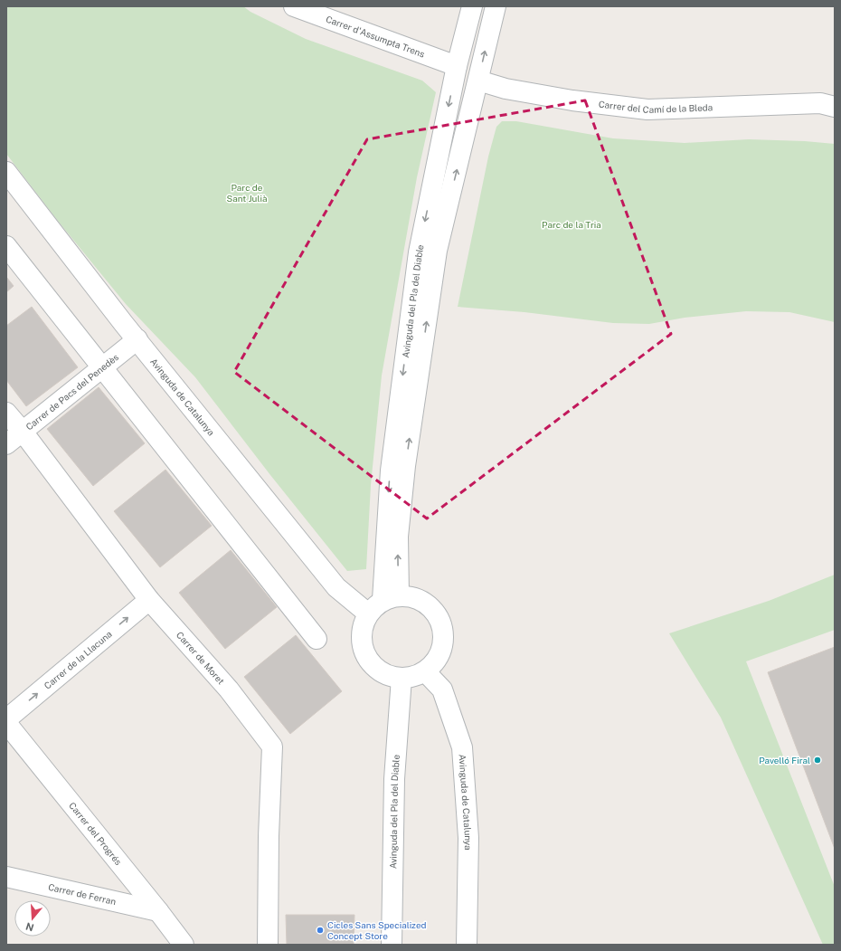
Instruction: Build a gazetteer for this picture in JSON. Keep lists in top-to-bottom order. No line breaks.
{"streets":{"street":["Carrer d'Assumpta Trens","Carrer del Camí de la Bleda","Avinguda del Pla del Diable","Carrer de Pacs del Penedès","Avinguda de Catalunya","Carrer de Moret","Carrer de la Llacuna","Carrer del Progrés","Carrer de Ferran"]},"crossings":[["Carrer d'Assumpta Trens","Avinguda del Pla del Diable"],["Carrer del Camí de la Bleda","Avinguda del Pla del Diable"],["Avinguda del Pla del Diable","Avinguda de Catalunya"],["Carrer de Pacs del Penedès","Avinguda de Catalunya"],["Carrer de Pacs del Penedès","Carrer de Moret"],["Carrer de Moret","Carrer de la Llacuna"],["Carrer del Progrés","Carrer de Ferran"]],"one_way":["Carrer de la Llacuna"],"parks":["Parc de Sant Julià","Parc de la Tria"],"places":["Pavelló Firal","Cicles Sans Specialized Concept Store"],"north":"bottom"}
